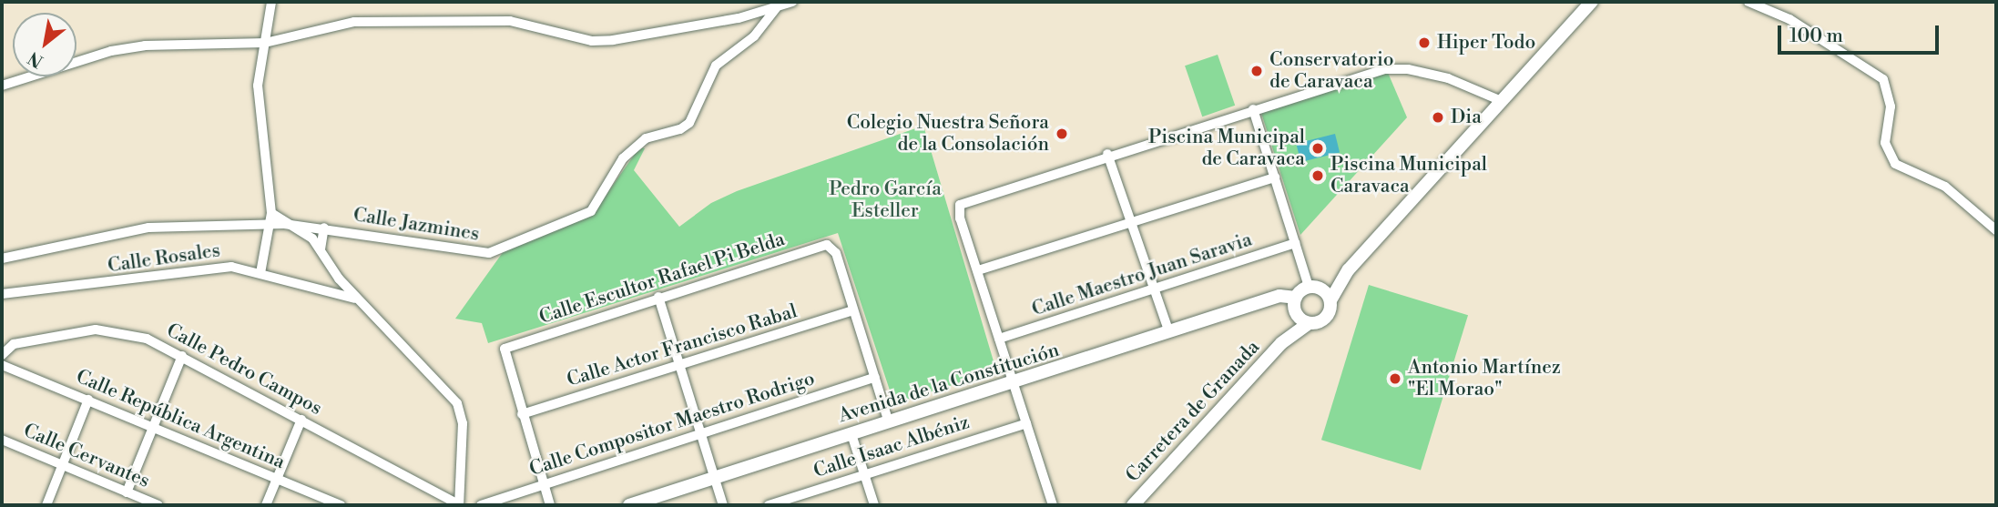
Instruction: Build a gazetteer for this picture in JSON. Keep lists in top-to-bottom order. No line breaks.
{"streets":{"main road":["Avenida de la Constitución","Carretera de Granada"],"street":["Calle Jazmines","Calle Rosales","Calle Maestro Juan Saravia","Calle Escultor Rafael Pi Belda","Calle Actor Francisco Rabal","Calle Pedro Campos","Calle República Argentina","Calle Compositor Maestro Rodrigo","Calle Isaac Albéniz","Calle Cervantes"]},"crossings":[["Calle Escultor Rafael Pi Belda","Calle Actor Francisco Rabal"],["Avenida de la Constitución","Carretera de Granada"]],"parks":["Pedro García Esteller"],"places":["Hiper Todo","Conservatorio de Caravaca","Dia","Colegio Nuestra Señora de la Consolación","Piscina Municipal de Caravaca","Piscina Municipal Caravaca","Antonio Martínez \"El Morao\""],"scale_bar":"100 m","north":"bottom left"}
